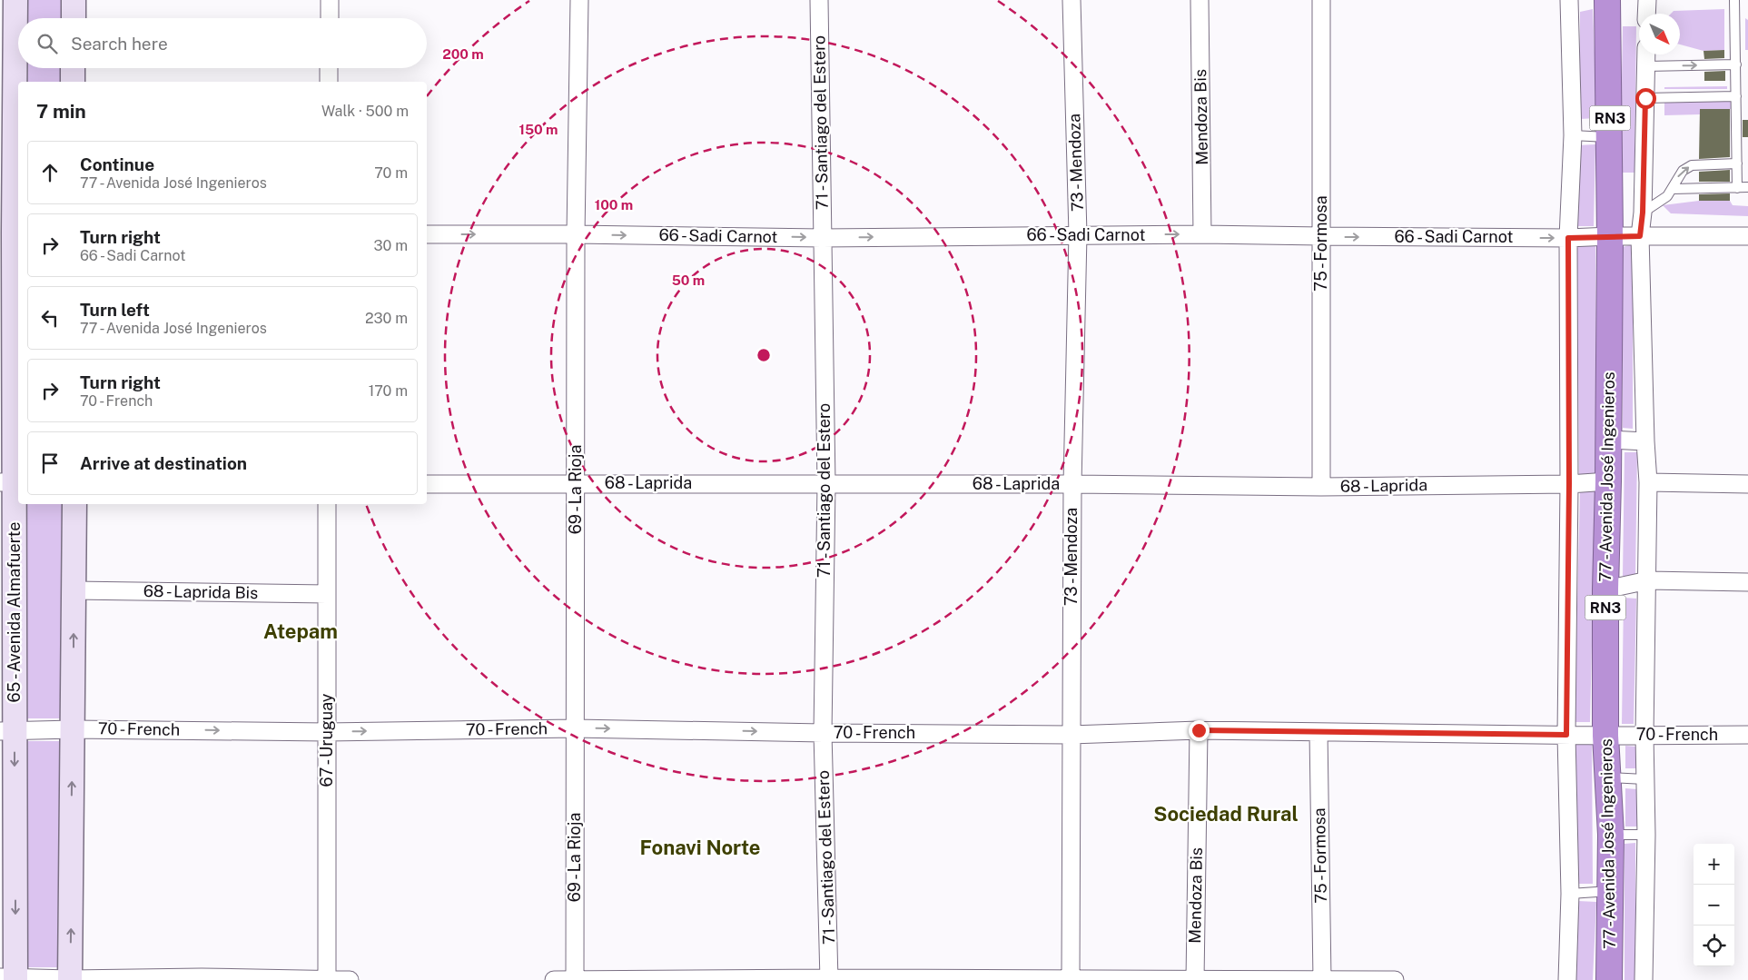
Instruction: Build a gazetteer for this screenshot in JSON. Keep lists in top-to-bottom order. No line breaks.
{"streets":{"highway":["RN3","77 - Avenida José Ingenieros"],"main road":["65 - Avenida Almafuerte"],"street":["Mendoza Bis","71 - Santiago del Estero","73 - Mendoza","66 - Sadi Carnot","75 - Formosa","68 - Laprida","69 - La Rioja","68 - Laprida Bis","70 - French","67 - Uruguay"]},"crossings":[["Mendoza Bis","66 - Sadi Carnot"],["Mendoza Bis","70 - French"],["71 - Santiago del Estero","66 - Sadi Carnot"],["71 - Santiago del Estero","68 - Laprida"],["71 - Santiago del Estero","70 - French"],["73 - Mendoza","66 - Sadi Carnot"],["73 - Mendoza","68 - Laprida"],["73 - Mendoza","70 - French"],["66 - Sadi Carnot","75 - Formosa"],["66 - Sadi Carnot","77 - Avenida José Ingenieros"],["66 - Sadi Carnot","69 - La Rioja"],["75 - Formosa","68 - Laprida"],["75 - Formosa","70 - French"],["77 - Avenida José Ingenieros","68 - Laprida"],["77 - Avenida José Ingenieros","70 - French"],["68 - Laprida","69 - La Rioja"],["69 - La Rioja","70 - French"],["68 - Laprida Bis","67 - Uruguay"],["65 - Avenida Almafuerte","70 - French"],["70 - French","67 - Uruguay"]],"one_way":["66 - Sadi Carnot","70 - French"],"districts":["Atepam","Sociedad Rural","Fonavi Norte"],"north":"bottom right","page":{"search":"Search here","heading":["7 min","Walk · 500 m"],"list":[["Continue","77 - Avenida José Ingenieros","70 m"],["Turn right","66 - Sadi Carnot","30 m"],["Turn left","77 - Avenida José Ingenieros","230 m"],["Turn right","70 - French","170 m"],"Arrive at destination"],"map_buttons":["+","−"]},"rings":["200 m","150 m","100 m","50 m"]}
